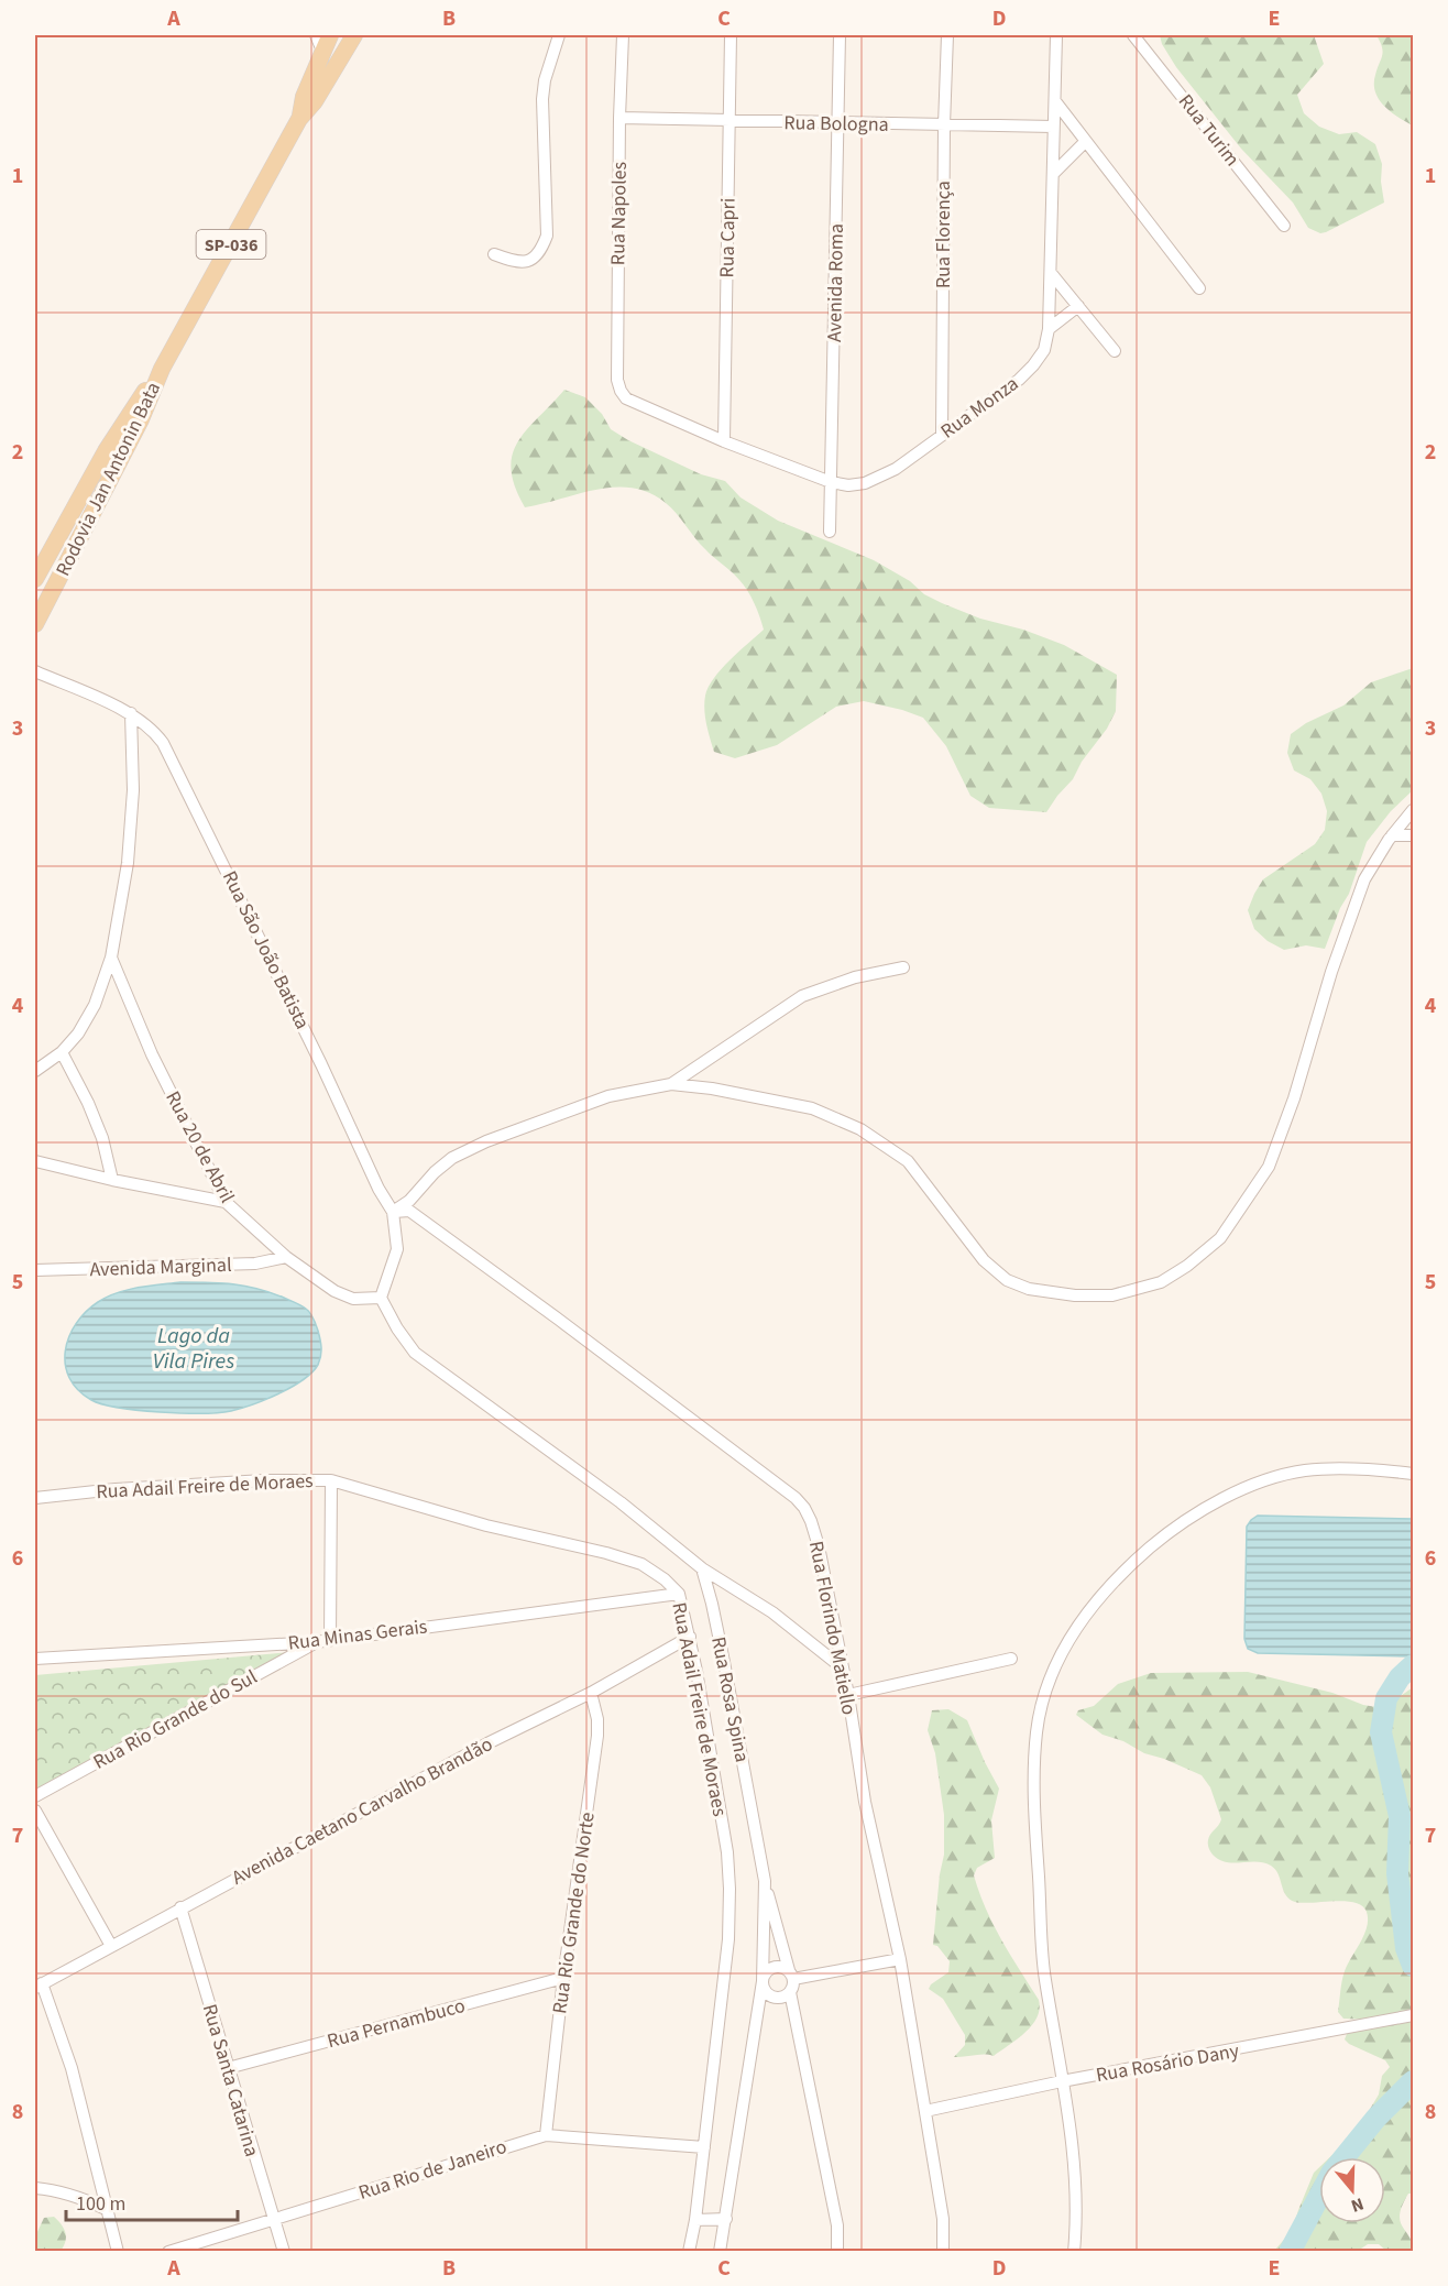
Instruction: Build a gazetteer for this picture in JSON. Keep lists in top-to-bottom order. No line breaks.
{"streets":{"main road":["SP-036","Rodovia Jan Antonin Bata"],"street":["Rua Bologna","Rua Turim","Rua Napoles","Rua Florença","Rua Capri","Avenida Roma","Rua Monza","Rua São João Batista","Rua 20 de Abril","Avenida Marginal","Rua Adail Freire de Moraes","Rua Florindo Matiello","Rua Minas Gerais","Rua Rosa Spina","Rua Rio Grande do Sul","Avenida Caetano Carvalho Brandão","Rua Rio Grande do Norte","Rua Pernambuco","Rua Rosário Dany","Rua Santa Catarina","Rua Rio de Janeiro"]},"crossings":[["Rua Bologna","Rua Napoles"],["Rua Bologna","Rua Florença"],["Rua Bologna","Rua Capri"],["Rua Bologna","Avenida Roma"],["Rua Bologna","Rua Monza"],["Rua Napoles","Rua Monza"],["Rua Florença","Rua Monza"],["Rua Capri","Rua Monza"],["Avenida Roma","Rua Monza"],["Rua São João Batista","Rua 20 de Abril"],["Rua São João Batista","Rua Florindo Matiello"],["Rua 20 de Abril","Avenida Marginal"],["Rua Adail Freire de Moraes","Rua Minas Gerais"],["Rua Adail Freire de Moraes","Avenida Caetano Carvalho Brandão"],["Rua Adail Freire de Moraes","Rua Rio de Janeiro"],["Rua Florindo Matiello","Rua Rosário Dany"],["Rua Minas Gerais","Rua Rio Grande do Sul"],["Avenida Caetano Carvalho Brandão","Rua Rio Grande do Norte"],["Avenida Caetano Carvalho Brandão","Rua Santa Catarina"],["Rua Rio Grande do Norte","Rua Pernambuco"],["Rua Rio Grande do Norte","Rua Rio de Janeiro"],["Rua Pernambuco","Rua Santa Catarina"],["Rua Santa Catarina","Rua Rio de Janeiro"]],"water":["Lago da Vila Pires"],"scale_bar":"100 m","north":"bottom","grid":{"columns":["A","B","C","D","E"],"rows":["1","2","3","4","5","6","7","8"]}}
